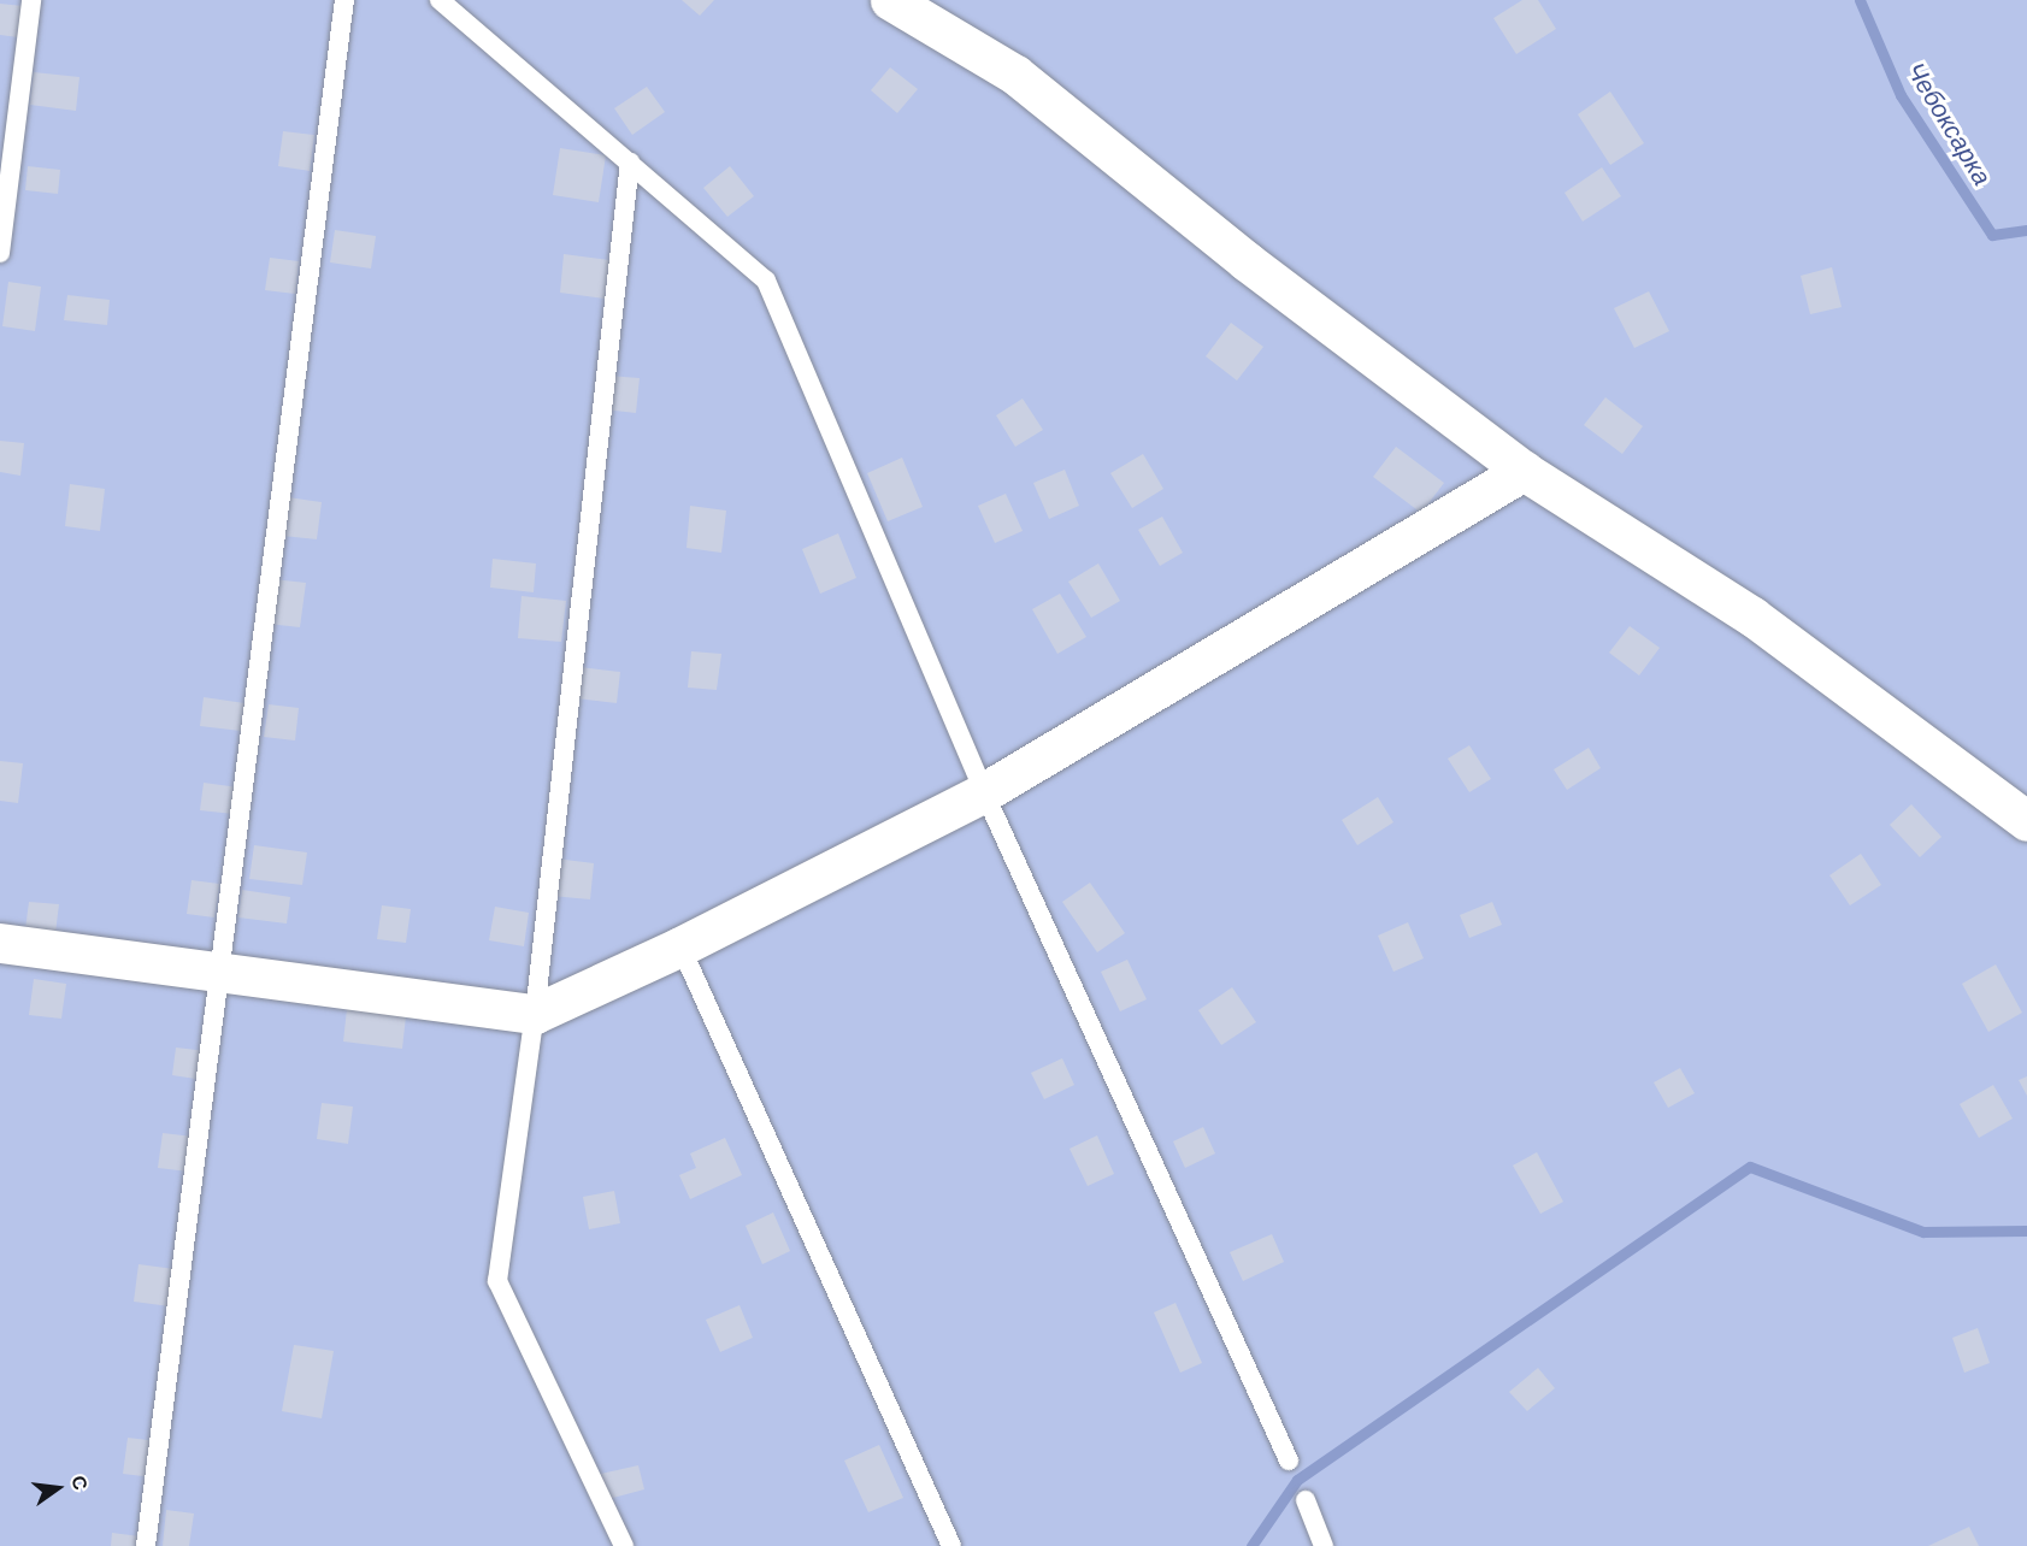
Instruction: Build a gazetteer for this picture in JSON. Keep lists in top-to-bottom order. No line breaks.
{"water":["Чебоксарка"],"north":"right"}
